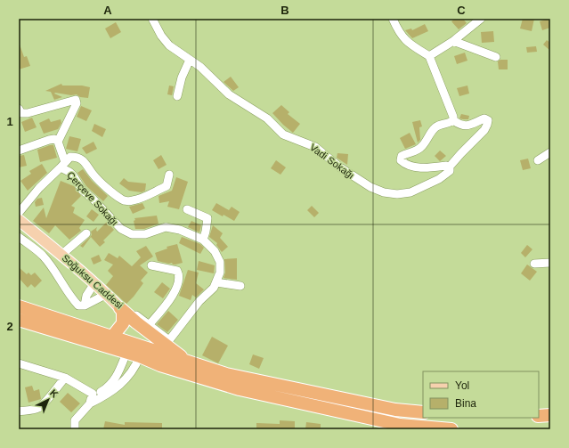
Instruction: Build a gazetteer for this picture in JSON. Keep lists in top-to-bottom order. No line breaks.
{"streets":{"main road":["Soğuksu Caddesi"],"street":["Vadi Sokağı","Çerçeve Sokağı"]},"crossings":[["Çerçeve Sokağı","Soğuksu Caddesi"]],"legend":["Yol","Bina"],"north":"top right","grid":{"columns":["A","B","C"],"rows":["1","2"]}}
